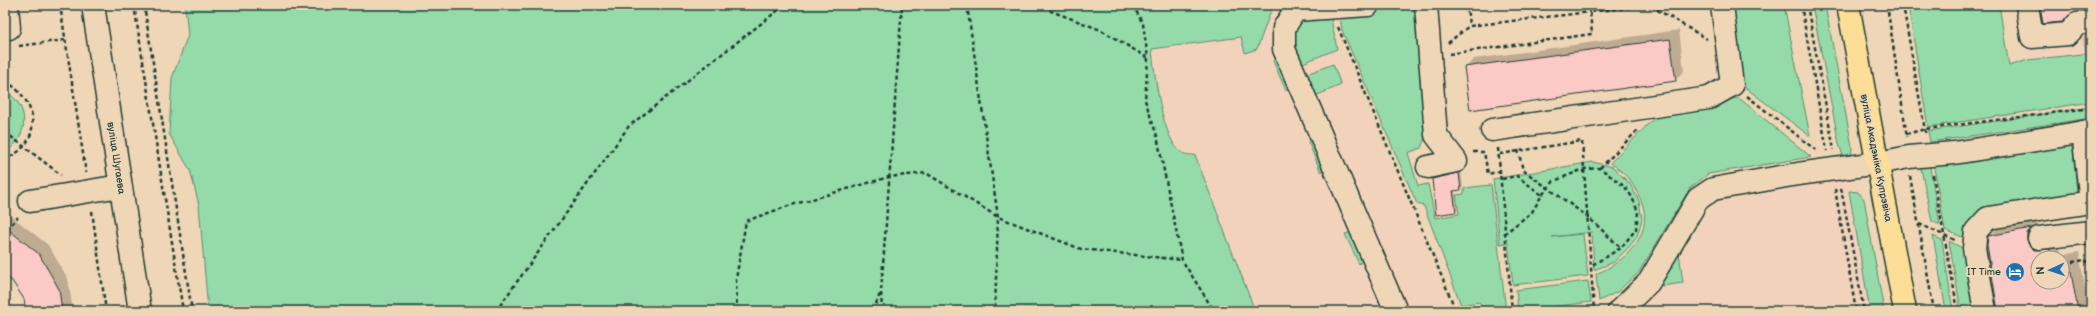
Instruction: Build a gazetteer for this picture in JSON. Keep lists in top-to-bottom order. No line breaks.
{"streets":{"main road":["вуліца Акадэміка Купрэвіча"],"street":["вуліца Шугаева"]},"places":{"hotel":["IT Time"]},"north":"left"}
